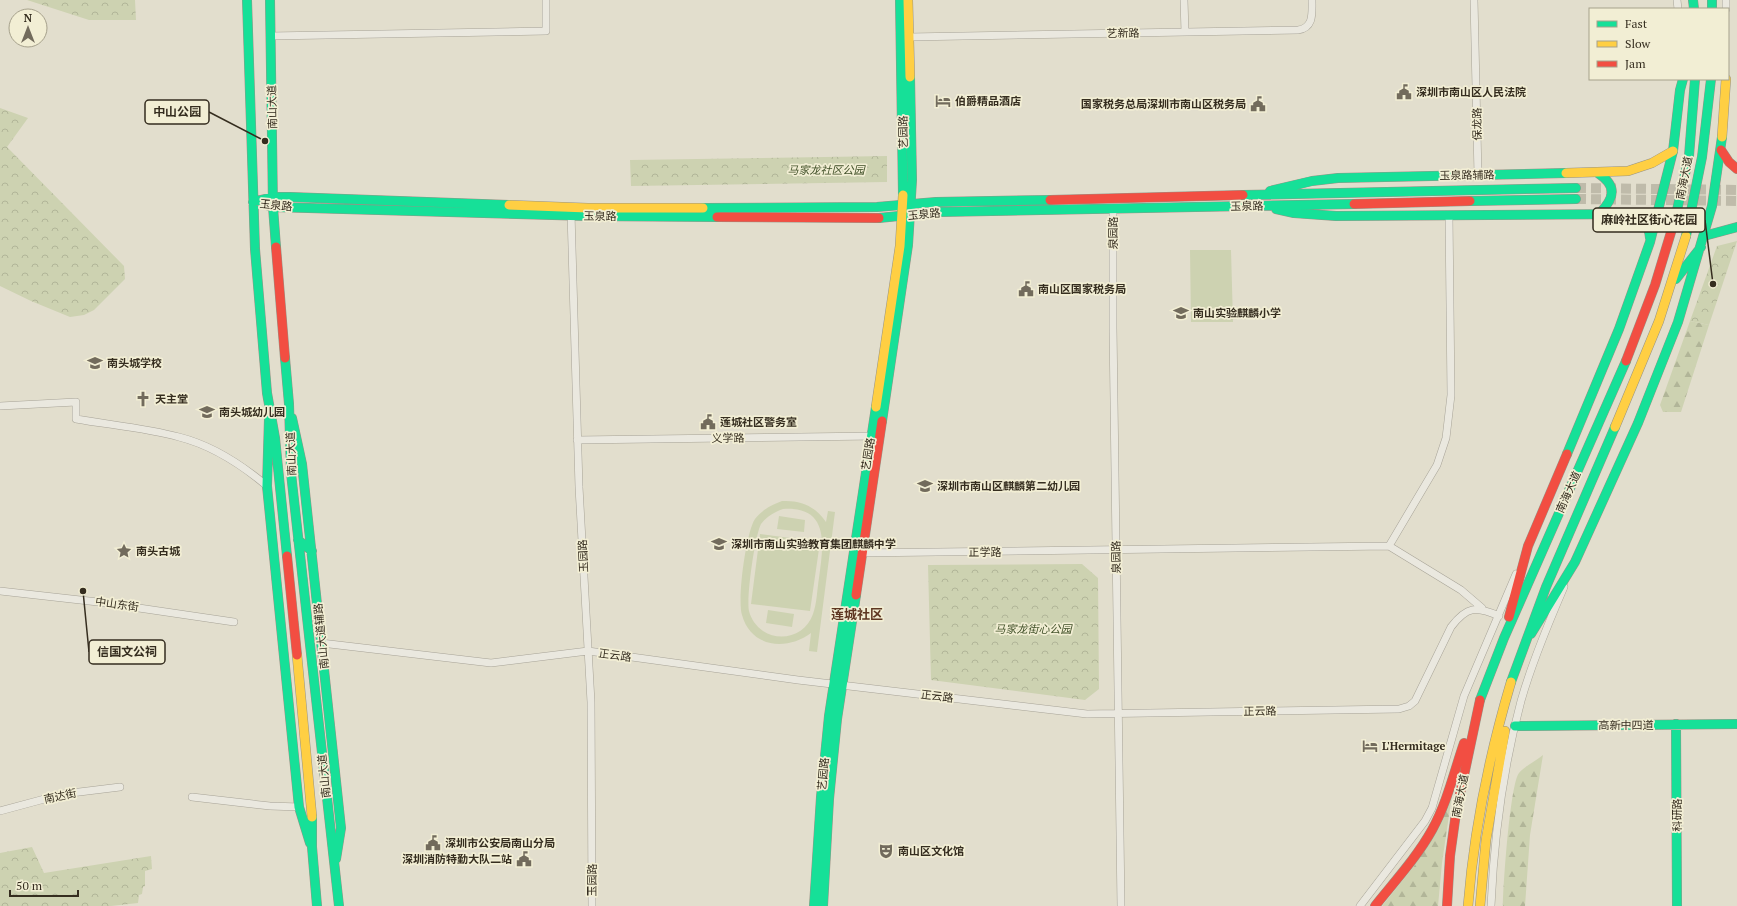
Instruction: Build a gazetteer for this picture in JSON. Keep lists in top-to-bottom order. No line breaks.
{"streets":{"street":["艺新路","南山大道","保龙路","艺园路","玉泉路辅路","南海大道","玉泉路","泉园路","义学路","正学路","玉园路","中山东街","南山大道辅路","正云路","高新中四道","南达街","科研路"]},"crossings":[["艺新路","艺园路"],["南山大道","玉泉路"],["南山大道","南山大道辅路"],["保龙路","玉泉路辅路"],["艺园路","玉泉路"],["艺园路","义学路"],["艺园路","正学路"],["艺园路","正云路"],["玉泉路辅路","玉泉路"],["玉泉路","泉园路"],["玉泉路","玉园路"],["泉园路","正学路"],["泉园路","正云路"],["义学路","玉园路"],["玉园路","正云路"],["南山大道辅路","正云路"],["高新中四道","科研路"]],"districts":["莲城社区"],"parks":["马家龙社区公园","马家龙街心公园"],"places":{"public building":["深圳市南山区人民法院","国家税务总局深圳市南山区税务局","南山区国家税务局","莲城社区警务室","深圳市公安局南山分局","深圳消防特勤大队二站"],"hotel":["伯爵精品酒店","L'Hermitage"],"other":["中山公园","麻岭社区街心花园","信国文公祠"],"school or university":["南山实验麒麟小学","南头城学校","南头城幼儿园","深圳市南山区麒麟第二幼儿园","深圳市南山实验教育集团麒麟中学"],"church":["天主堂"],"place":["南头古城"],"theatre":["南山区文化馆"]},"legend":["Fast","Slow","Jam"],"scale_bar":"50 m","north":"top"}
